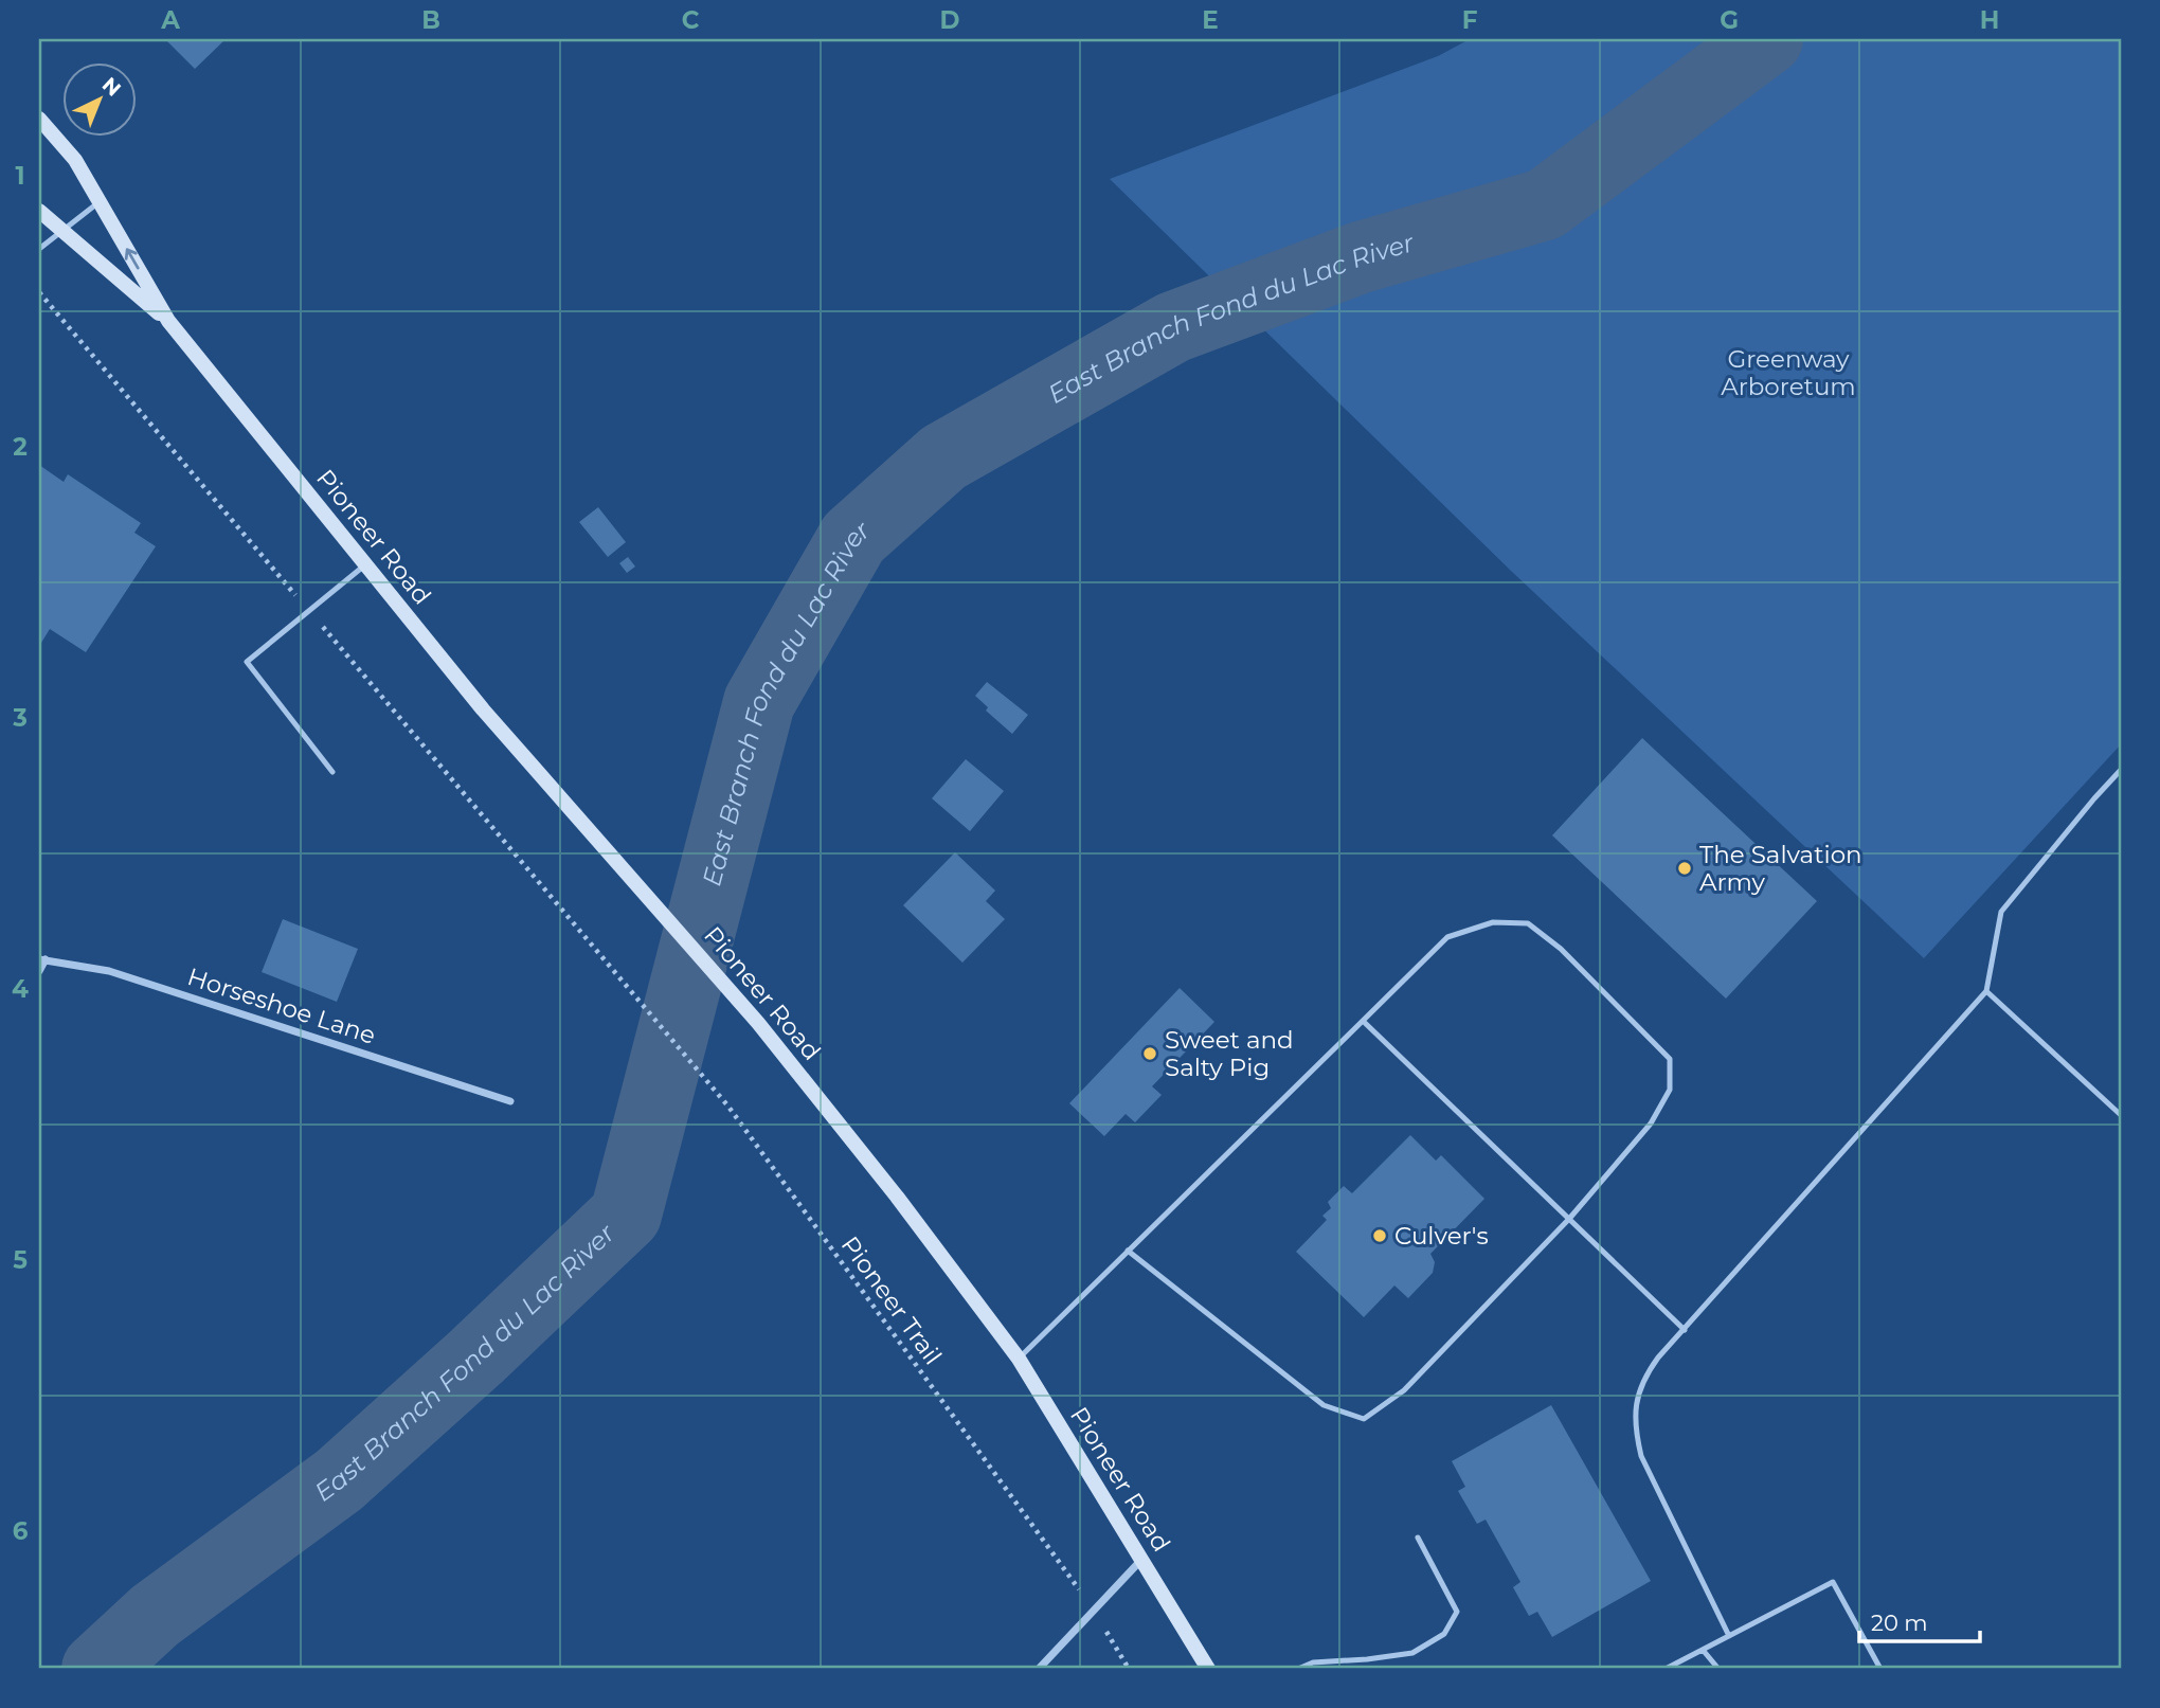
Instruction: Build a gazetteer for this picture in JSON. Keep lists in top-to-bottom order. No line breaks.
{"streets":{"main road":["Pioneer Road"],"street":["Horseshoe Lane"],"path":["Pioneer Trail"]},"water":["East Branch Fond du Lac River"],"parks":["Greenway Arboretum"],"places":["The Salvation Army","Sweet and Salty Pig","Culver's"],"scale_bar":"20 m","north":"top right","grid":{"columns":["A","B","C","D","E","F","G","H"],"rows":["1","2","3","4","5","6"]}}
